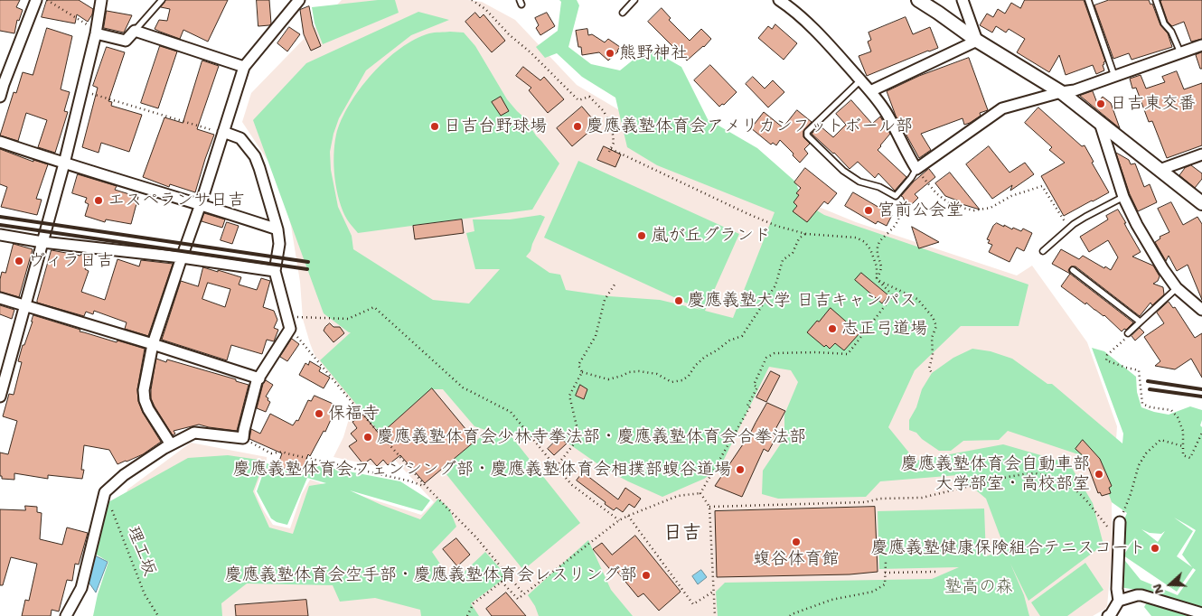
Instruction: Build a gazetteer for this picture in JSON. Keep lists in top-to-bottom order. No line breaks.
{"streets":{"path":["理工坂"]},"districts":["日吉"],"parks":["塾高の森"],"places":["熊野神社","日吉東交番","日吉台野球場","慶應義塾体育会アメリカンフットボール部","エスペランサ日吉","宮前公会堂","嵐が丘グランド","ヴィラ日吉","慶應義塾大学 日吉キャンパス","志正弓道場","保福寺","慶應義塾体育会少林寺拳法部・慶應義塾体育会合拳法部","慶應義塾体育会フェンシング部・慶應義塾体育会相撲部蝮谷道場","慶應義塾体育会自動車部 大学部室・高校部室","蝮谷体育館","慶應義塾健康保険組合テニスコート","慶應義塾体育会空手部・慶應義塾体育会レスリング部"],"north":"left"}
